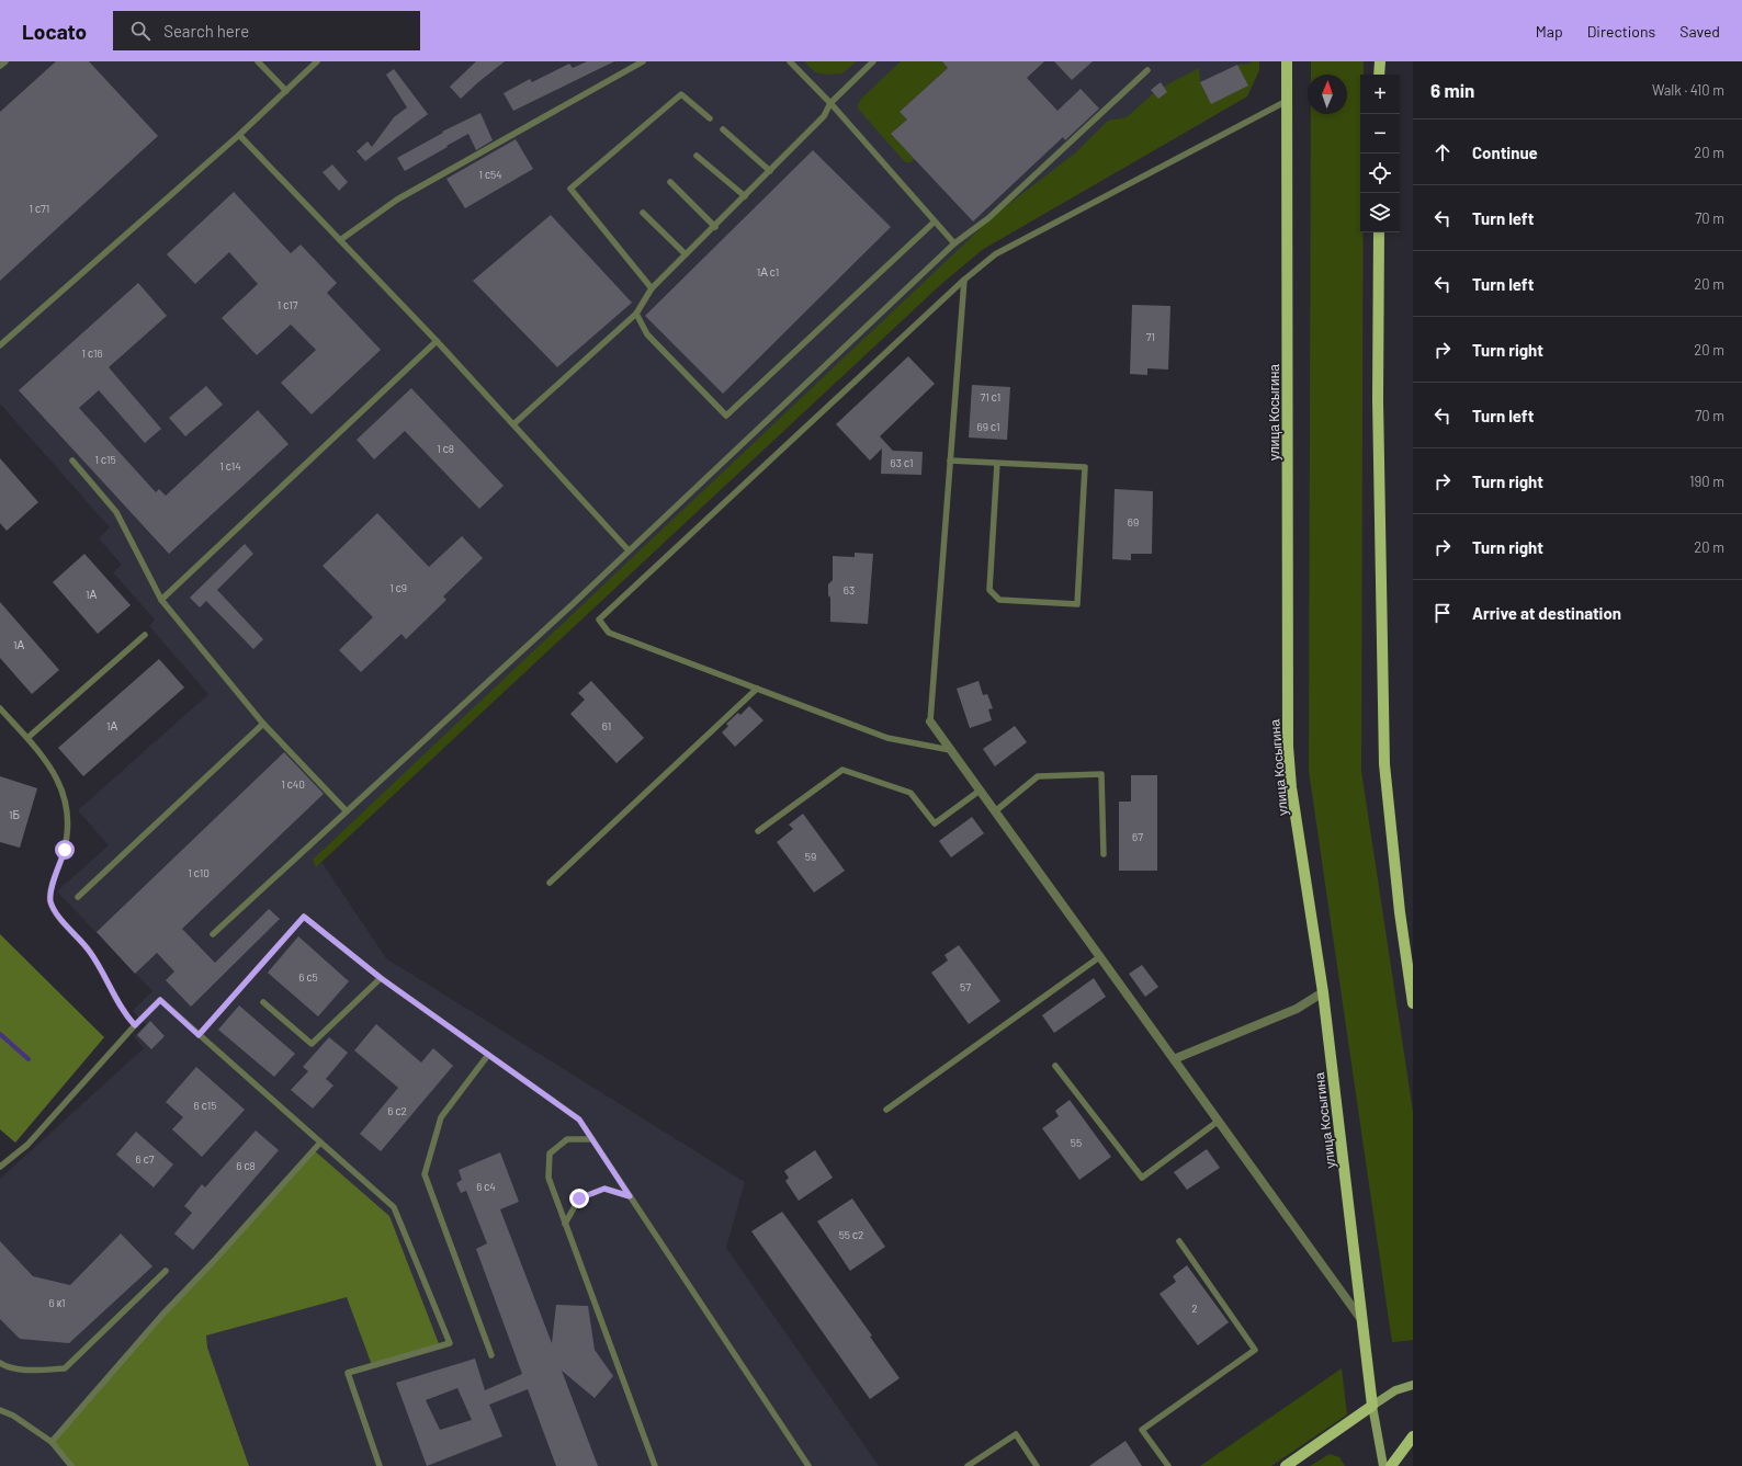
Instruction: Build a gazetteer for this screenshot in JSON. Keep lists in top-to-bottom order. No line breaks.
{"streets":{"main road":["улица Косыгина"]},"house_numbers":["1 с54","1 с71","1А с1","1 с17","71","1 с16","71 с1","69 с1","1 с8","1 с15","63 с1","1 с14","69","1 с9","63","1А","1А","1А","61","1 с40","1Б","67","59","1 с10","6 с5","57","6 с15","6 с2","55","6 с7","6 с8","6 с4","55 с2","6 к1","2"],"north":"top","page":{"header":"Locato","search":"Search here","nav":["Map","Directions","Saved"],"heading":["6 min","Walk · 410 m"],"map_buttons":["+","−"],"list":[["Continue","20 m"],["Turn left","70 m"],["Turn left","20 m"],["Turn right","20 m"],["Turn left","70 m"],["Turn right","190 m"],["Turn right","20 m"],"Arrive at destination"]}}
